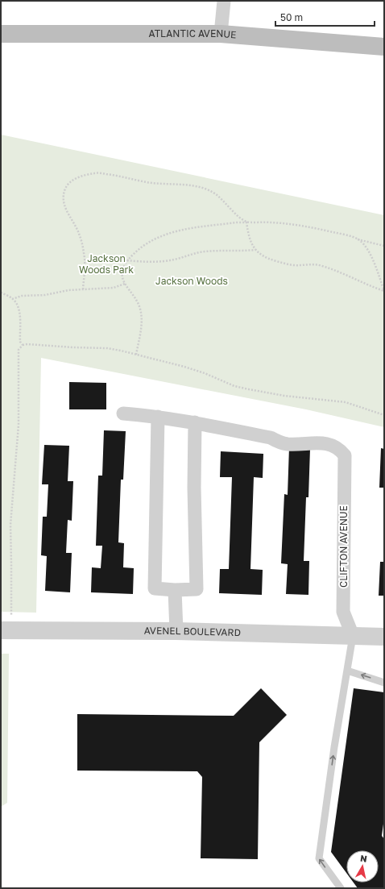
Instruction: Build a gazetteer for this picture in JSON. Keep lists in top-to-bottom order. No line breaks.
{"streets":{"main road":["ATLANTIC AVENUE"],"street":["CLIFTON AVENUE","AVENEL BOULEVARD"]},"crossings":[["CLIFTON AVENUE","AVENEL BOULEVARD"]],"parks":["Jackson Woods Park","Jackson Woods"],"scale_bar":"50 m","north":"top"}
